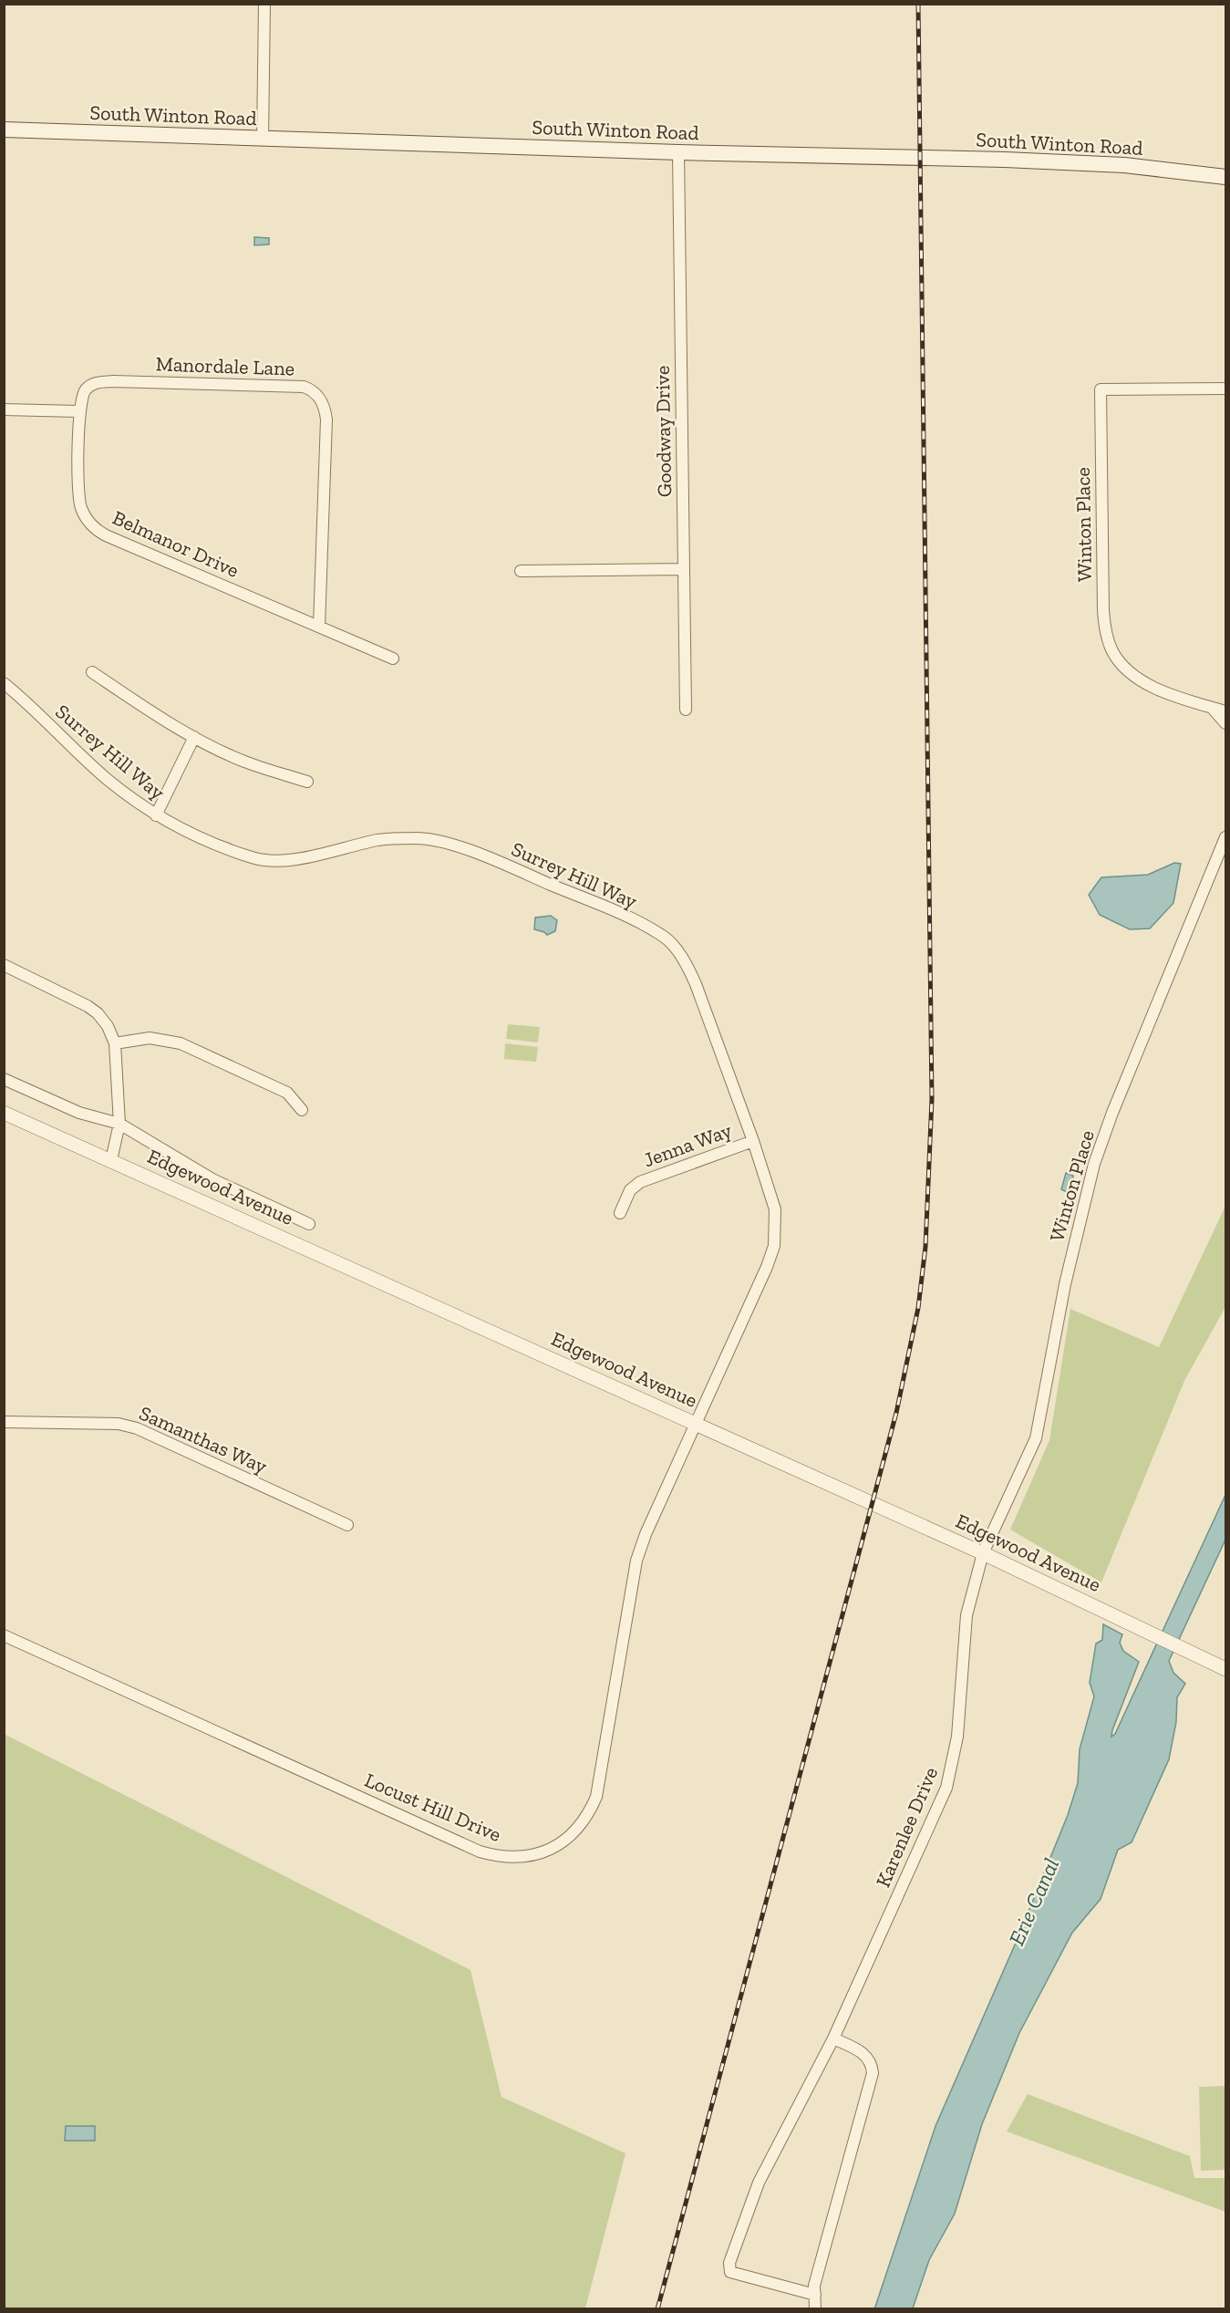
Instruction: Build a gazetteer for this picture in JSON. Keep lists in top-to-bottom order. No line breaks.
{"streets":{"main road":["South Winton Road"],"street":["Manordale Lane","Goodway Drive","Winton Place","Belmanor Drive","Surrey Hill Way","Jenna Way","Edgewood Avenue","Samanthas Way","Locust Hill Drive","Karenlee Drive"]},"crossings":[["South Winton Road","Goodway Drive"],["Manordale Lane","Belmanor Drive"],["Winton Place","Edgewood Avenue"],["Winton Place","Karenlee Drive"],["Surrey Hill Way","Jenna Way"],["Surrey Hill Way","Edgewood Avenue"],["Surrey Hill Way","Locust Hill Drive"],["Edgewood Avenue","Locust Hill Drive"],["Edgewood Avenue","Karenlee Drive"]],"water":["Erie Canal"]}
